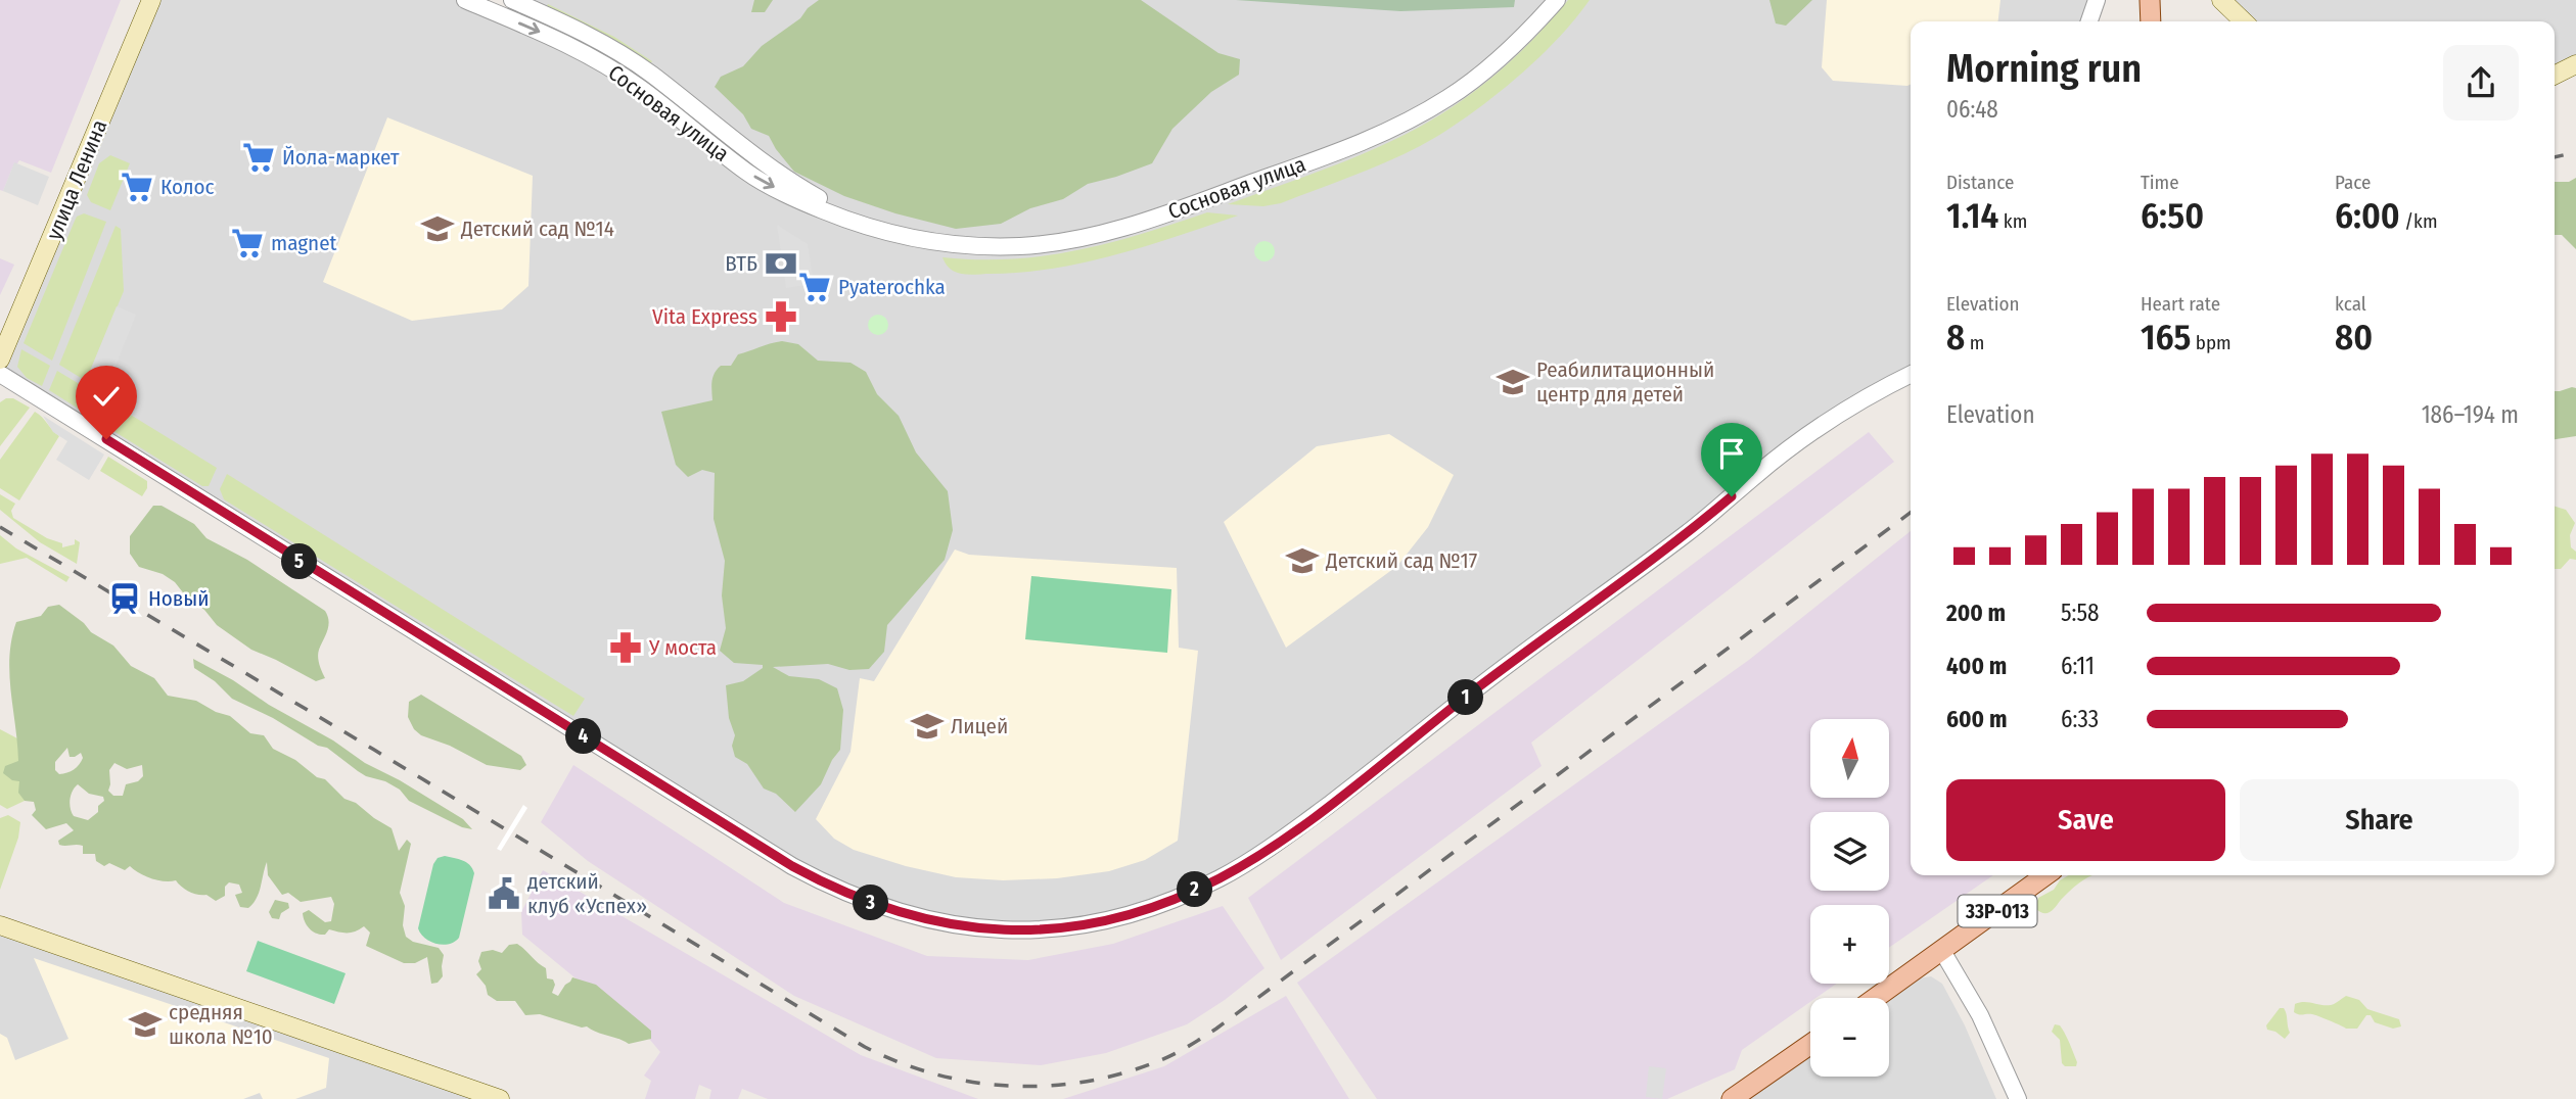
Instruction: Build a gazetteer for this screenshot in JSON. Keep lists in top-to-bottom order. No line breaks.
{"streets":{"main road":["улица Ленина","33Р-013"],"street":["Сосновая улица"]},"places":{"supermarket":["Йола-маркет","Колос","magnet","Pyaterochka"],"school or university":["Детский сад №14","Реабилитационный центр для детей","Детский сад №17","Лицей","средняя школа №10"],"bank":["ВТБ"],"pharmacy":["Vita Express","У моста"],"station":["Новый"],"public building":["детский клуб «Успех»"]},"north":"top","page":{"heading":["Morning run","06:48"],"stats":[["Distance","1.14 km"],["Time","6:50"],["Pace","6:00 /km"],["Elevation","8 m"],["Heart rate","165 bpm"],["kcal","80"]],"chart":["Elevation","186–194 m"],"pins":["5","1","4","2","3"],"list":[{"name":"200 m","note":"5:58"},{"name":"400 m","note":"6:11"},{"name":"600 m","note":"6:33"}],"map_buttons":["+","−"],"buttons":["Save","Share"]}}
